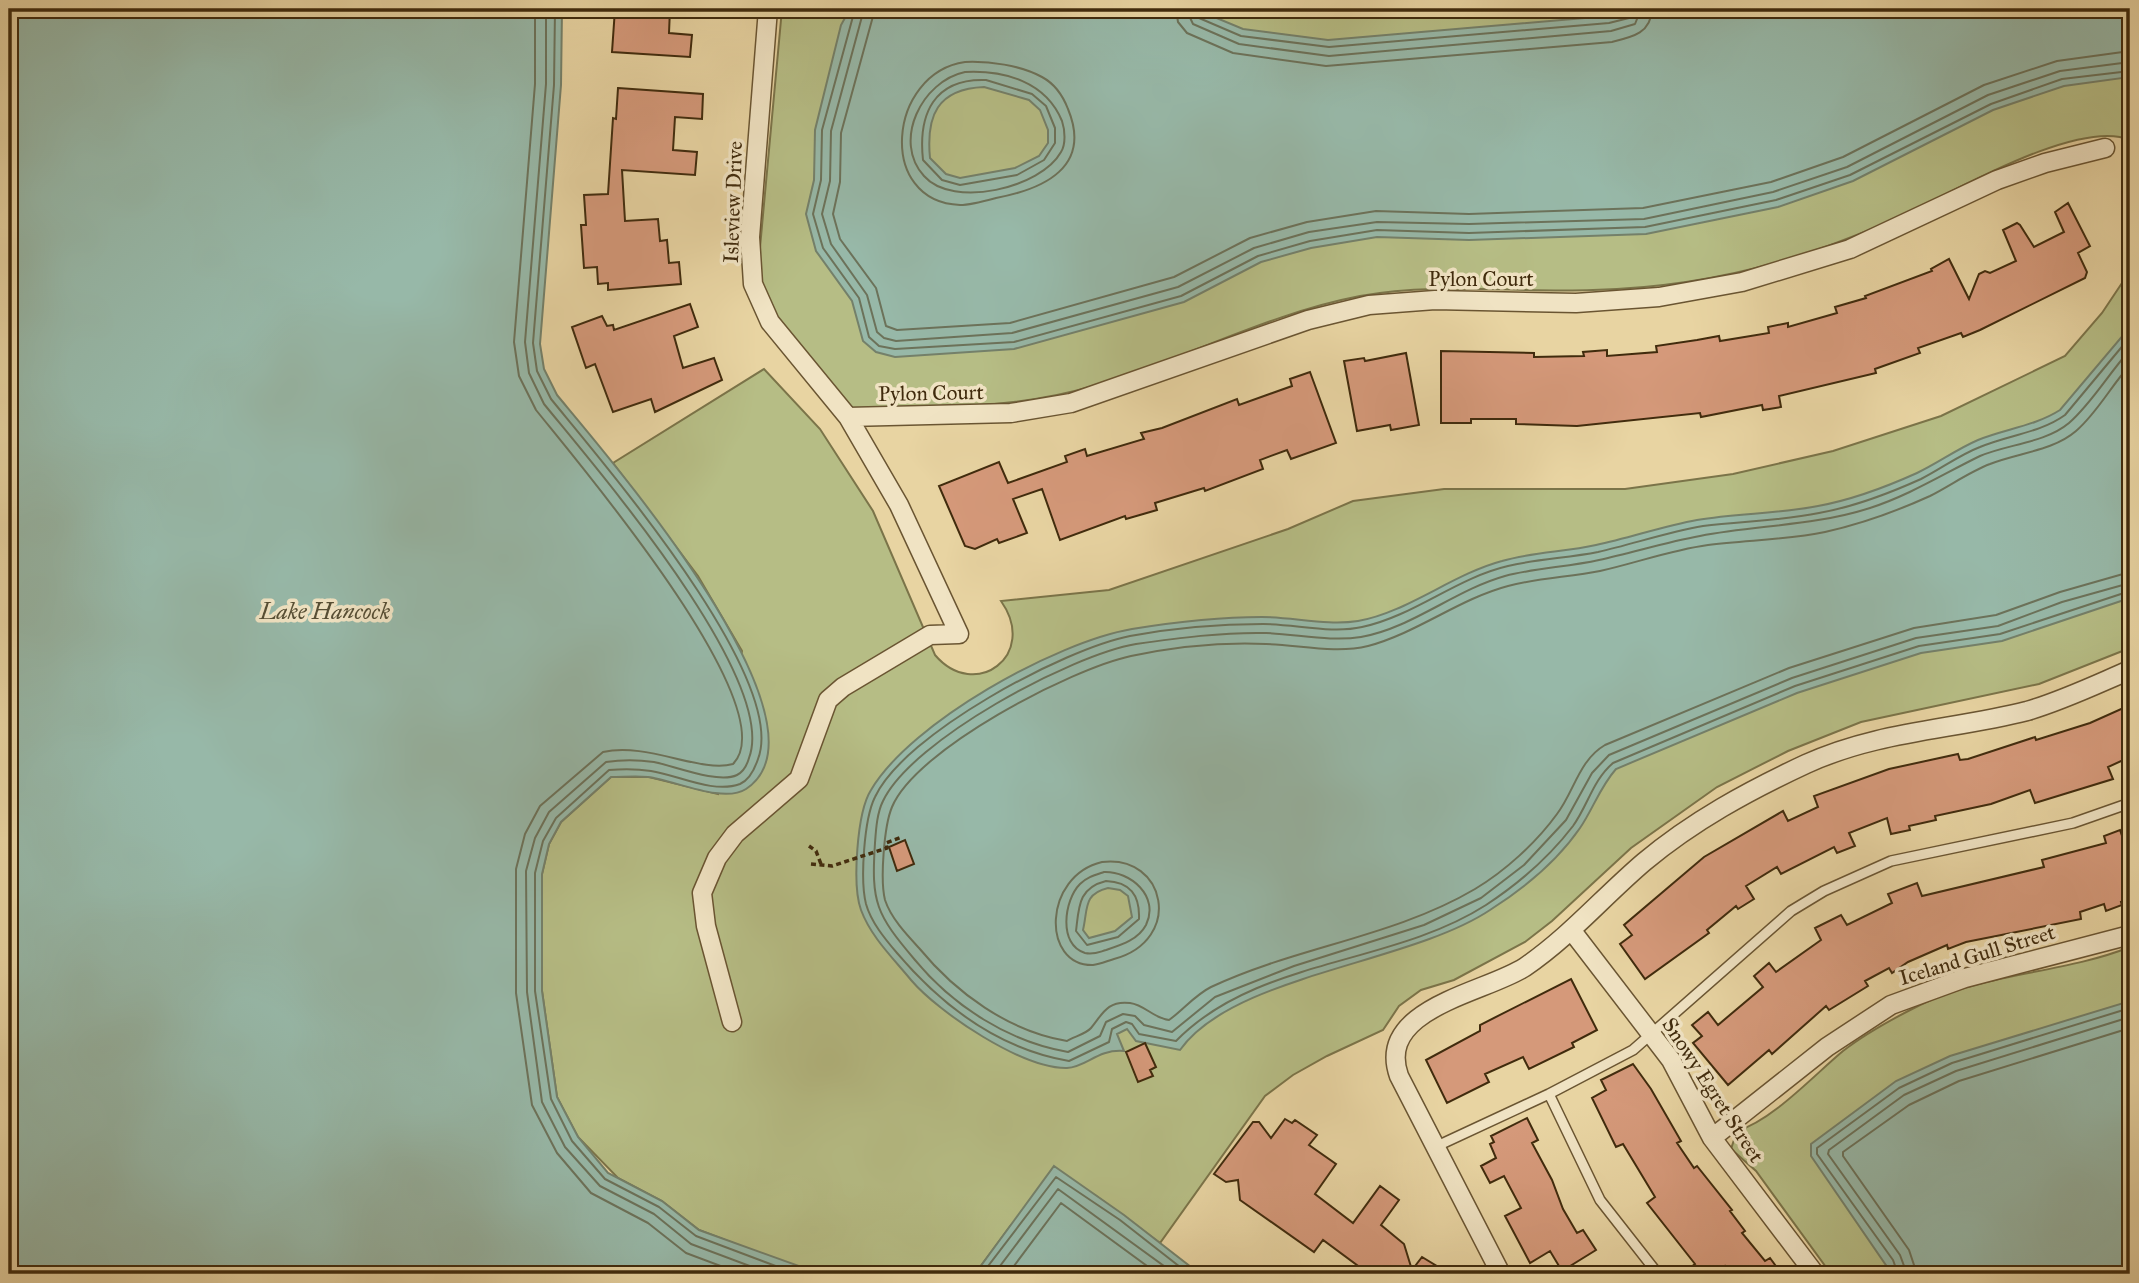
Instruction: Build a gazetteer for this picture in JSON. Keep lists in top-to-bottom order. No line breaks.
{"streets":{"street":["Isleview Drive","Pylon Court","Iceland Gull Street","Snowy Egret Street"]},"crossings":[["Isleview Drive","Pylon Court"],["Iceland Gull Street","Snowy Egret Street"]],"water":["Lake Hancock"]}
